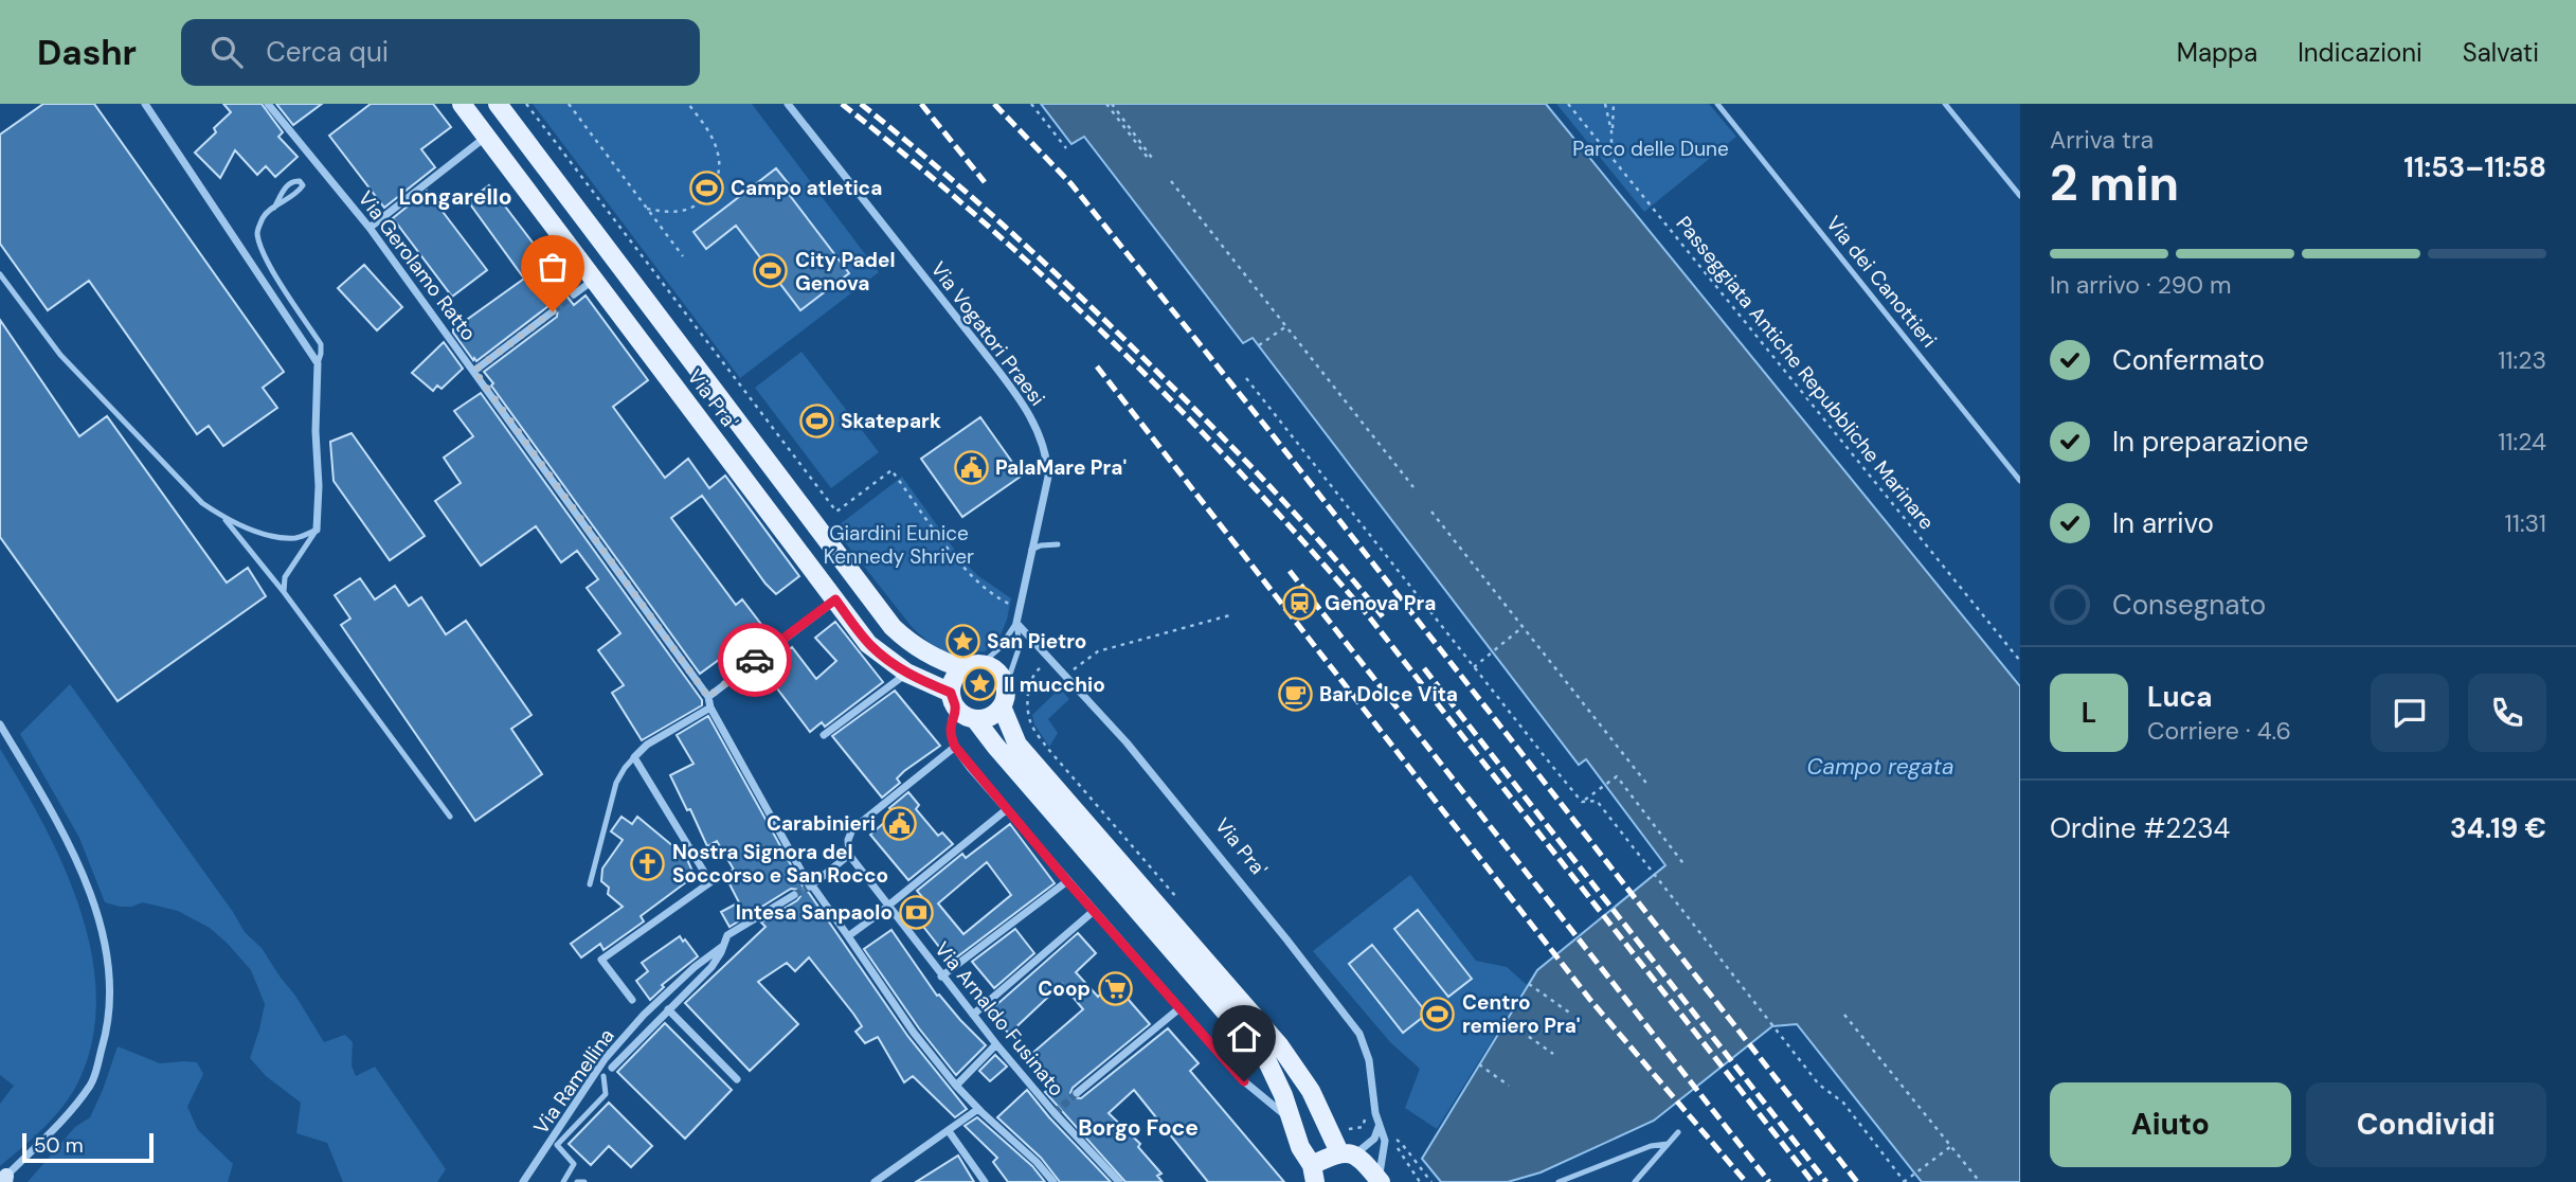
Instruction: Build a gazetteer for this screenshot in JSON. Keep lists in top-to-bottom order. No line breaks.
{"streets":{"main road":["Via Pra'"],"street":["Via Gerolamo Ratto","Via Vogatori Praesi","Via Arnaldo Fusinato","Via Ramellina"],"lane":["Via dei Canottieri"],"path":["Passeggiata Antiche Repubbliche Marinare"]},"crossings":[["Via Vogatori Praesi","Via Pra'"]],"districts":["Longarello","Borgo Foce"],"water":["Campo regata"],"parks":["Parco delle Dune","Giardini Eunice Kennedy Shriver"],"places":{"sports":["Campo atletica","City Padel Genova","Skatepark","Centro remiero Pra'"],"public building":["PalaMare Pra'","Carabinieri"],"station":["Genova Pra"],"place":["San Pietro","Il mucchio"],"cafe":["Bar Dolce Vita"],"church":["Nostra Signora del Soccorso e San Rocco"],"bank":["Intesa Sanpaolo"],"supermarket":["Coop"]},"scale_bar":"50 m","page":{"header":"Dashr","search":"Cerca qui","nav":["Mappa","Indicazioni","Salvati"],"heading":["2 min","Arriva tra","11:53–11:58"],"panel":["Luca","Corriere · 4.6","Ordine #2234","34.19 €"],"bar":"In arrivo · 290 m","list":[["Confermato","11:23"],["In preparazione","11:24"],["In arrivo","11:31"],"Consegnato"],"round":"L","buttons":["Aiuto","Condividi"],"scale":"50 m"}}
